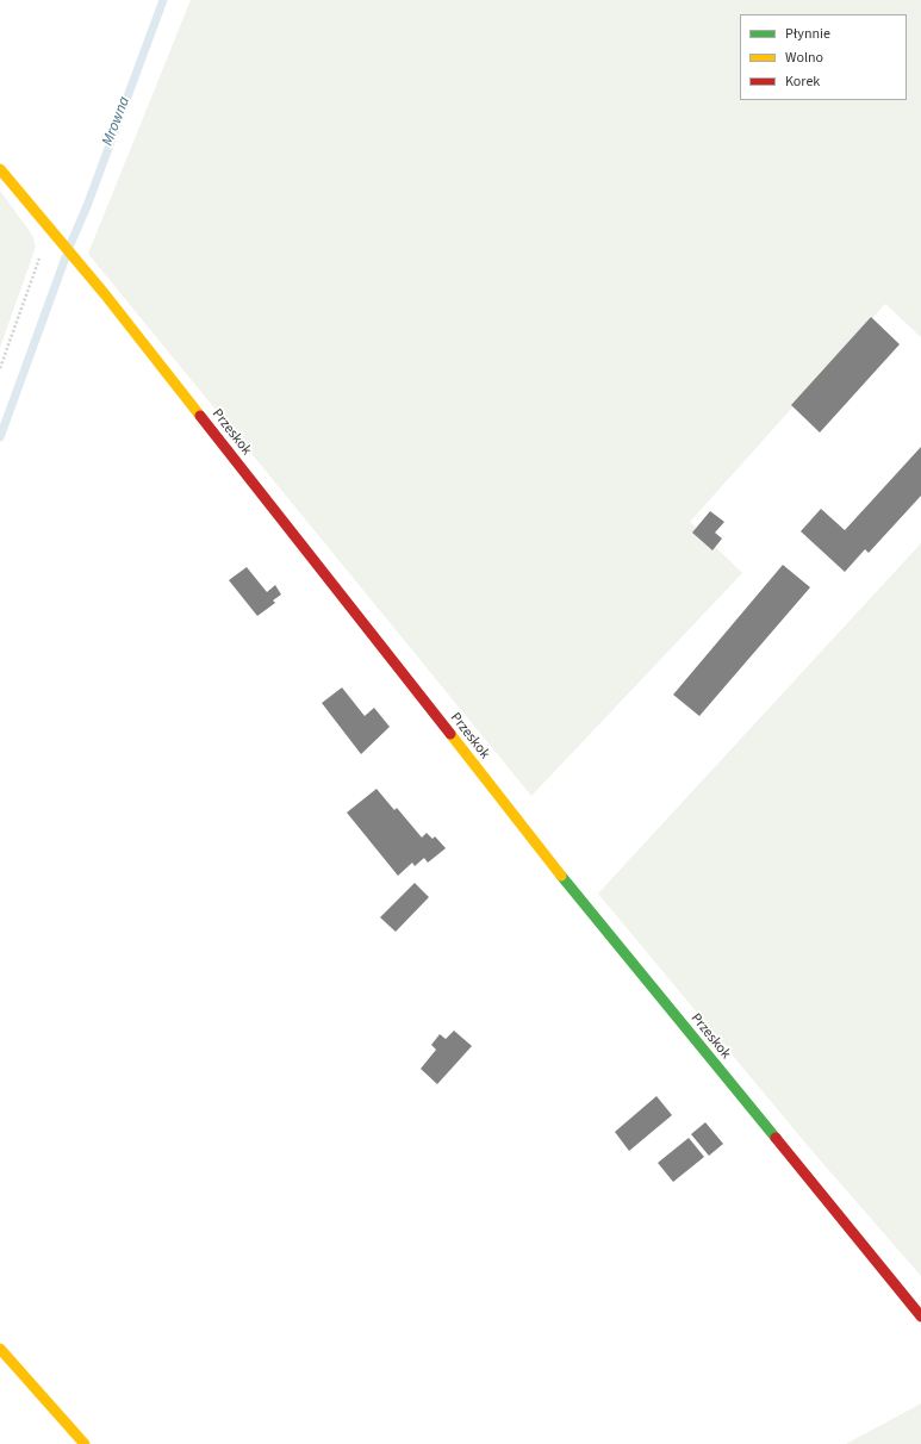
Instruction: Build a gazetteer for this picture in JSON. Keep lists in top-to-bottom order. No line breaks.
{"streets":{"street":["Przeskok"]},"water":["Mrowna"],"legend":["Płynnie","Wolno","Korek"]}
